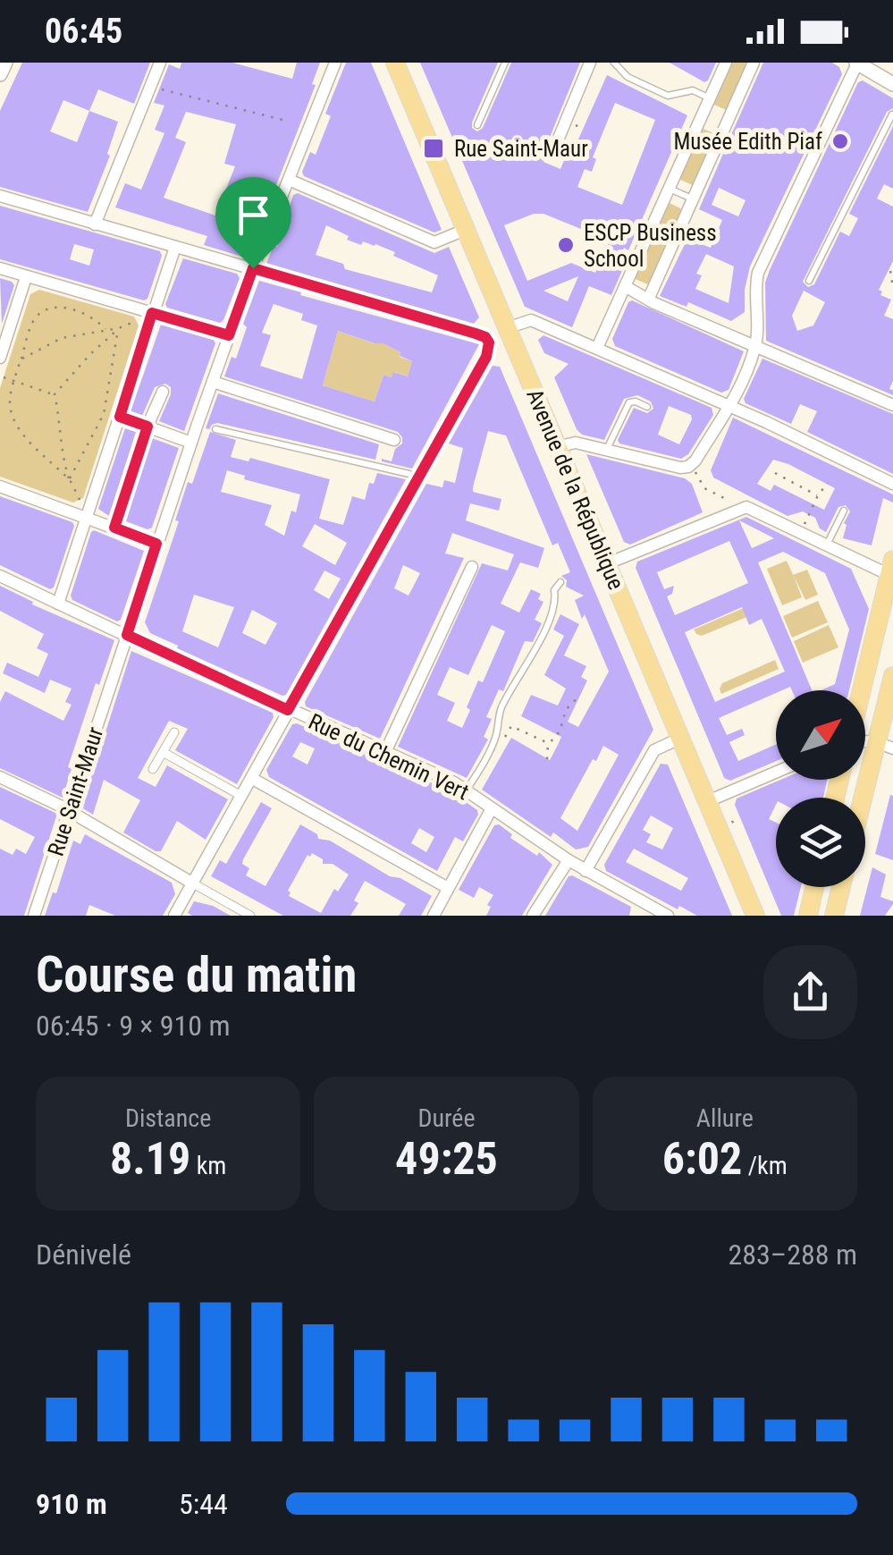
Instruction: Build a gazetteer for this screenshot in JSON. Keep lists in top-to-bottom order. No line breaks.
{"streets":{"main road":["Avenue de la République"],"street":["Rue du Chemin Vert","Rue Saint-Maur"]},"crossings":[["Rue du Chemin Vert","Rue Saint-Maur"]],"places":{"other":["Musée Edith Piaf","ESCP Business School"],"transit":["Rue Saint-Maur"]},"north":"top right","page":{"status":"06:45","heading":["Course du matin","06:45 · 9 × 910 m"],"stats":[["Distance","8.19 km"],["Durée","49:25"],["Allure","6:02 /km"]],"chart":["Dénivelé","283–288 m"],"list":[{"name":"910 m","note":"5:44"}]}}
